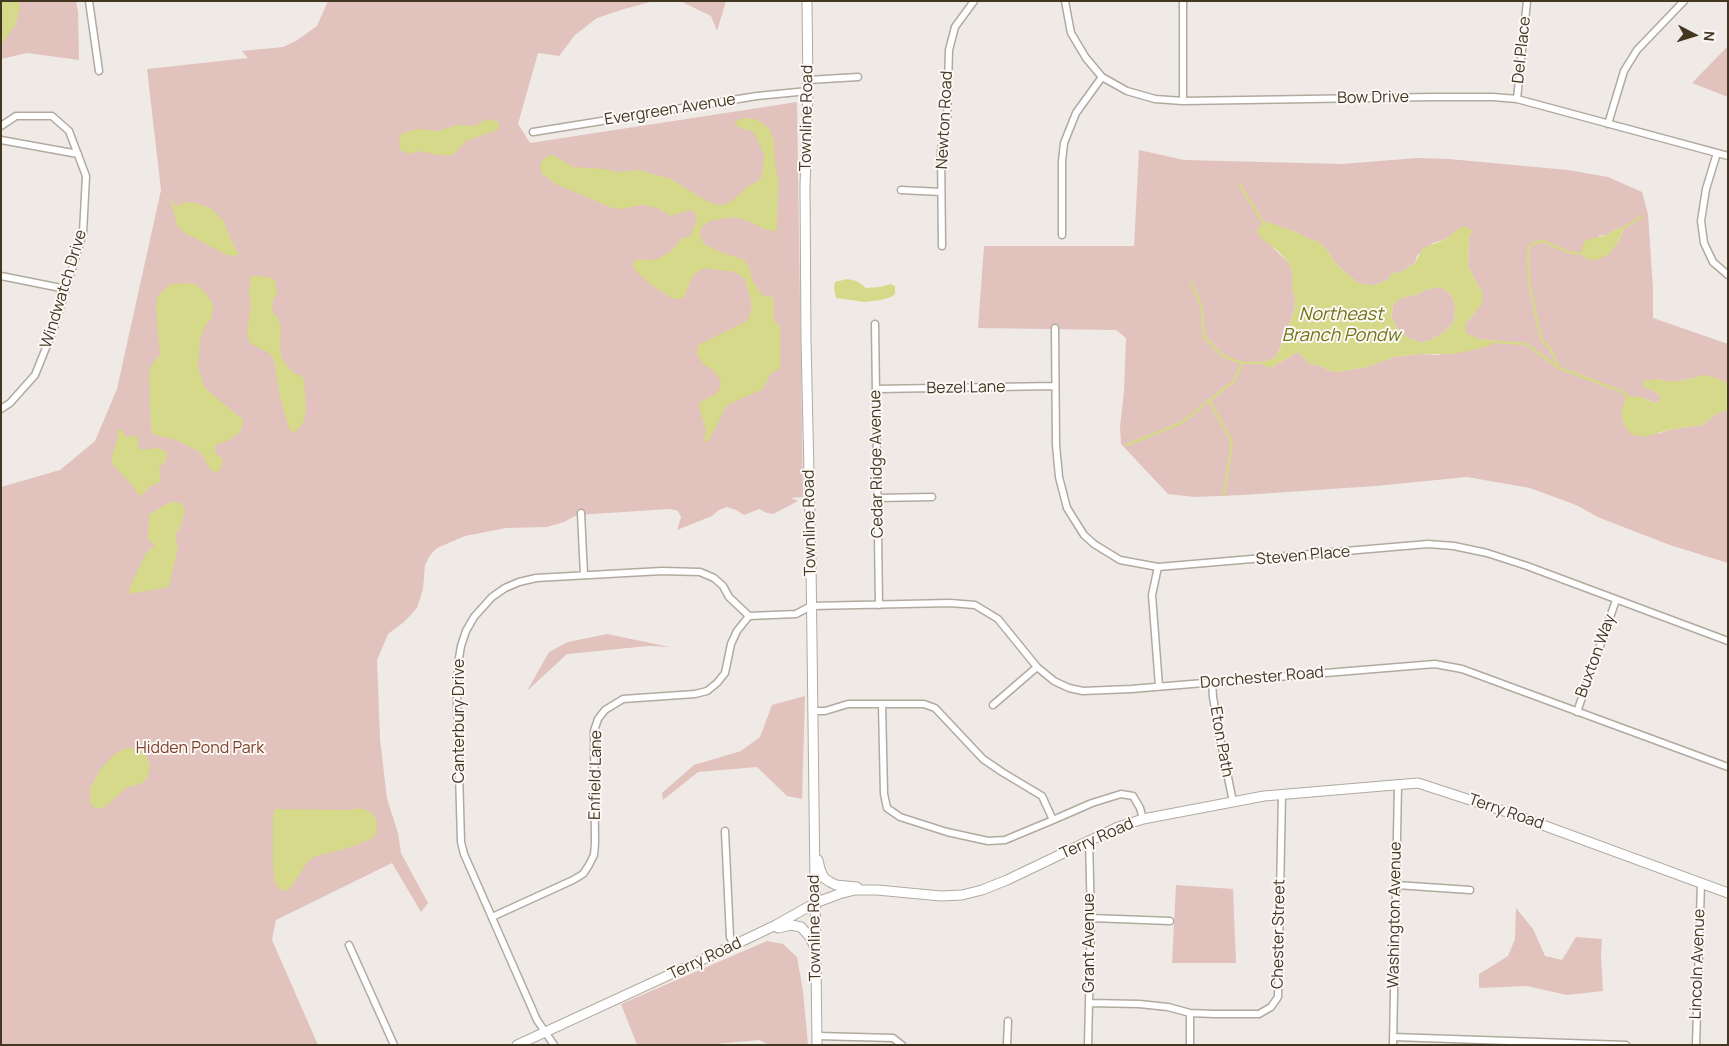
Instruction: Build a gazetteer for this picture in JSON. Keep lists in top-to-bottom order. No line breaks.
{"streets":{"street":["Del Place","Bow Drive","Evergreen Avenue","Townline Road","Newton Road","Windwatch Drive","Bezel Lane","Cedar Ridge Avenue","Steven Place","Buxton Way","Dorchester Road","Canterbury Drive","Eton Path","Enfield Lane","Terry Road","Washington Avenue","Chester Street","Grant Avenue","Lincoln Avenue"]},"crossings":[["Del Place","Bow Drive"],["Evergreen Avenue","Townline Road"],["Townline Road","Dorchester Road"],["Townline Road","Terry Road"],["Bezel Lane","Cedar Ridge Avenue"],["Bezel Lane","Steven Place"],["Cedar Ridge Avenue","Dorchester Road"],["Steven Place","Buxton Way"],["Buxton Way","Dorchester Road"],["Dorchester Road","Eton Path"],["Canterbury Drive","Enfield Lane"],["Canterbury Drive","Terry Road"],["Eton Path","Terry Road"],["Terry Road","Washington Avenue"],["Terry Road","Chester Street"],["Terry Road","Grant Avenue"],["Terry Road","Lincoln Avenue"],["Chester Street","Grant Avenue"]],"water":["Northeast Branch Pondw"],"parks":["Hidden Pond Park"],"north":"right"}
